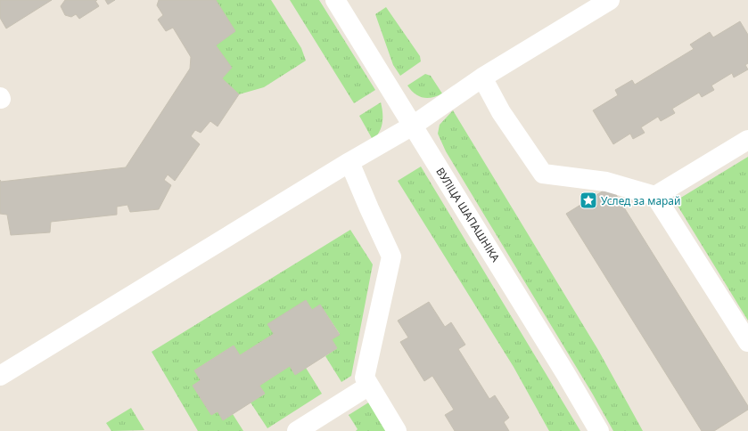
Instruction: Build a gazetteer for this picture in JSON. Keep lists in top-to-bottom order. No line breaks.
{"streets":{"street":["ВУЛІЦА ШАПАШНІКА"]},"places":{"place":["Услед за марай"]}}
